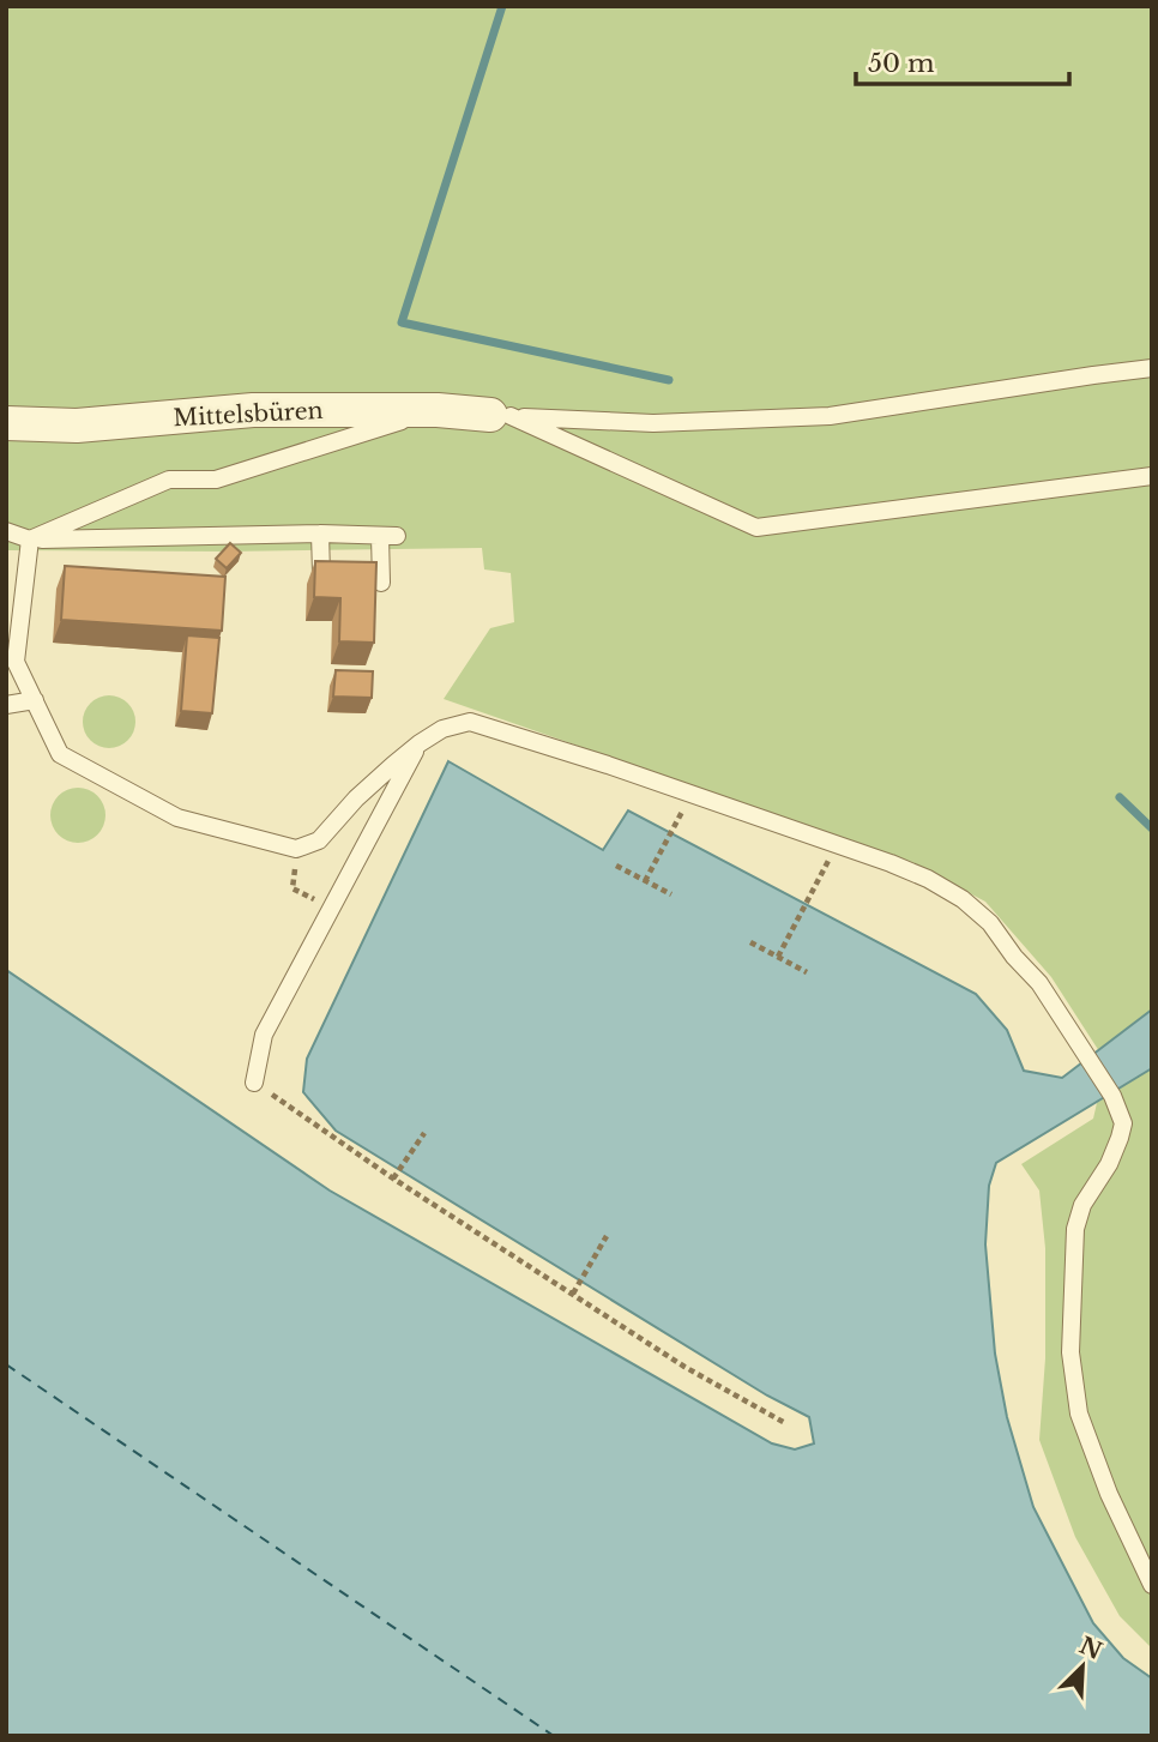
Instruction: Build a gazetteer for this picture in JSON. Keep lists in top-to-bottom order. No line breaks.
{"streets":{"street":["Mittelsbüren"]},"scale_bar":"50 m","north":"top right"}
